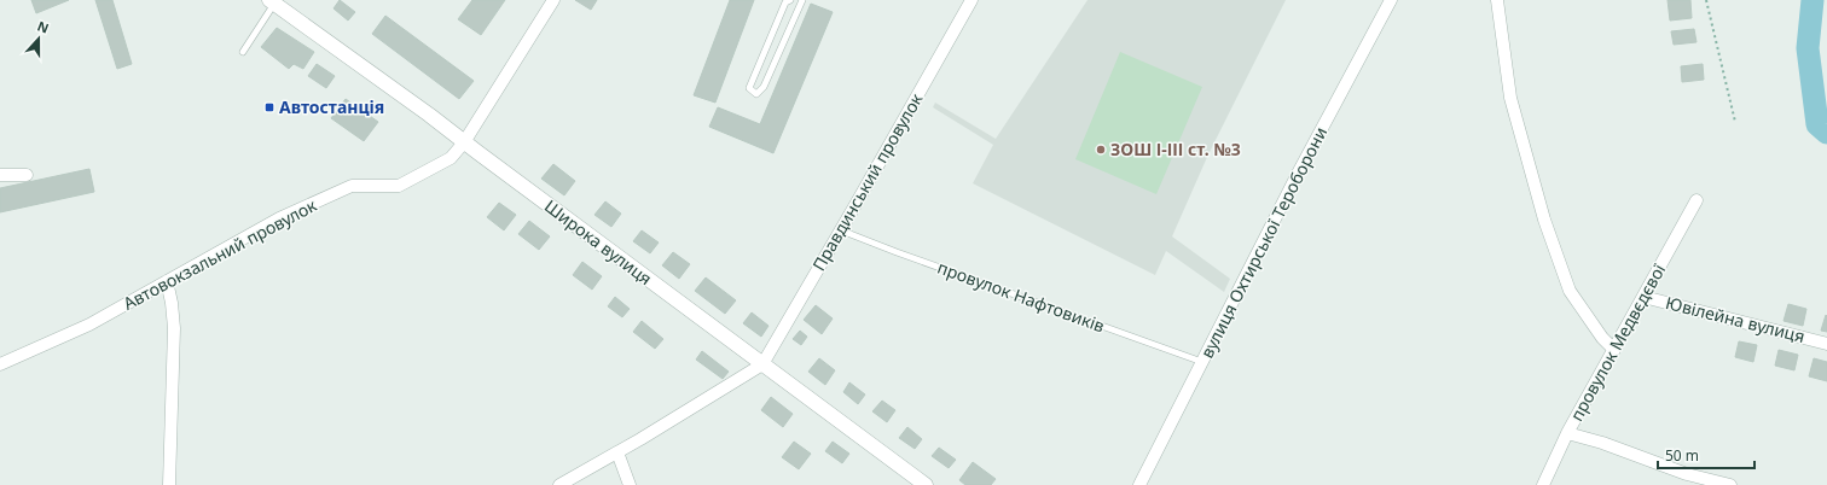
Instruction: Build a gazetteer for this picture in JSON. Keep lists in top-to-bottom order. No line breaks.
{"streets":{"street":["Правдинський провулок","Широка вулиця","вулиця Охтирської Тероборони","Автовокзальний провулок","Ювілейна вулиця","провулок Медвєдєвої"],"lane":["провулок Нафтовиків"]},"crossings":[["Правдинський провулок","Широка вулиця"],["Правдинський провулок","провулок Нафтовиків"],["Широка вулиця","Автовокзальний провулок"],["вулиця Охтирської Тероборони","провулок Нафтовиків"],["Ювілейна вулиця","провулок Медвєдєвої"]],"places":{"transit":["Автостанція"],"other":["ЗОШ І-ІІІ ст. №3"]},"scale_bar":"50 m","north":"top"}
